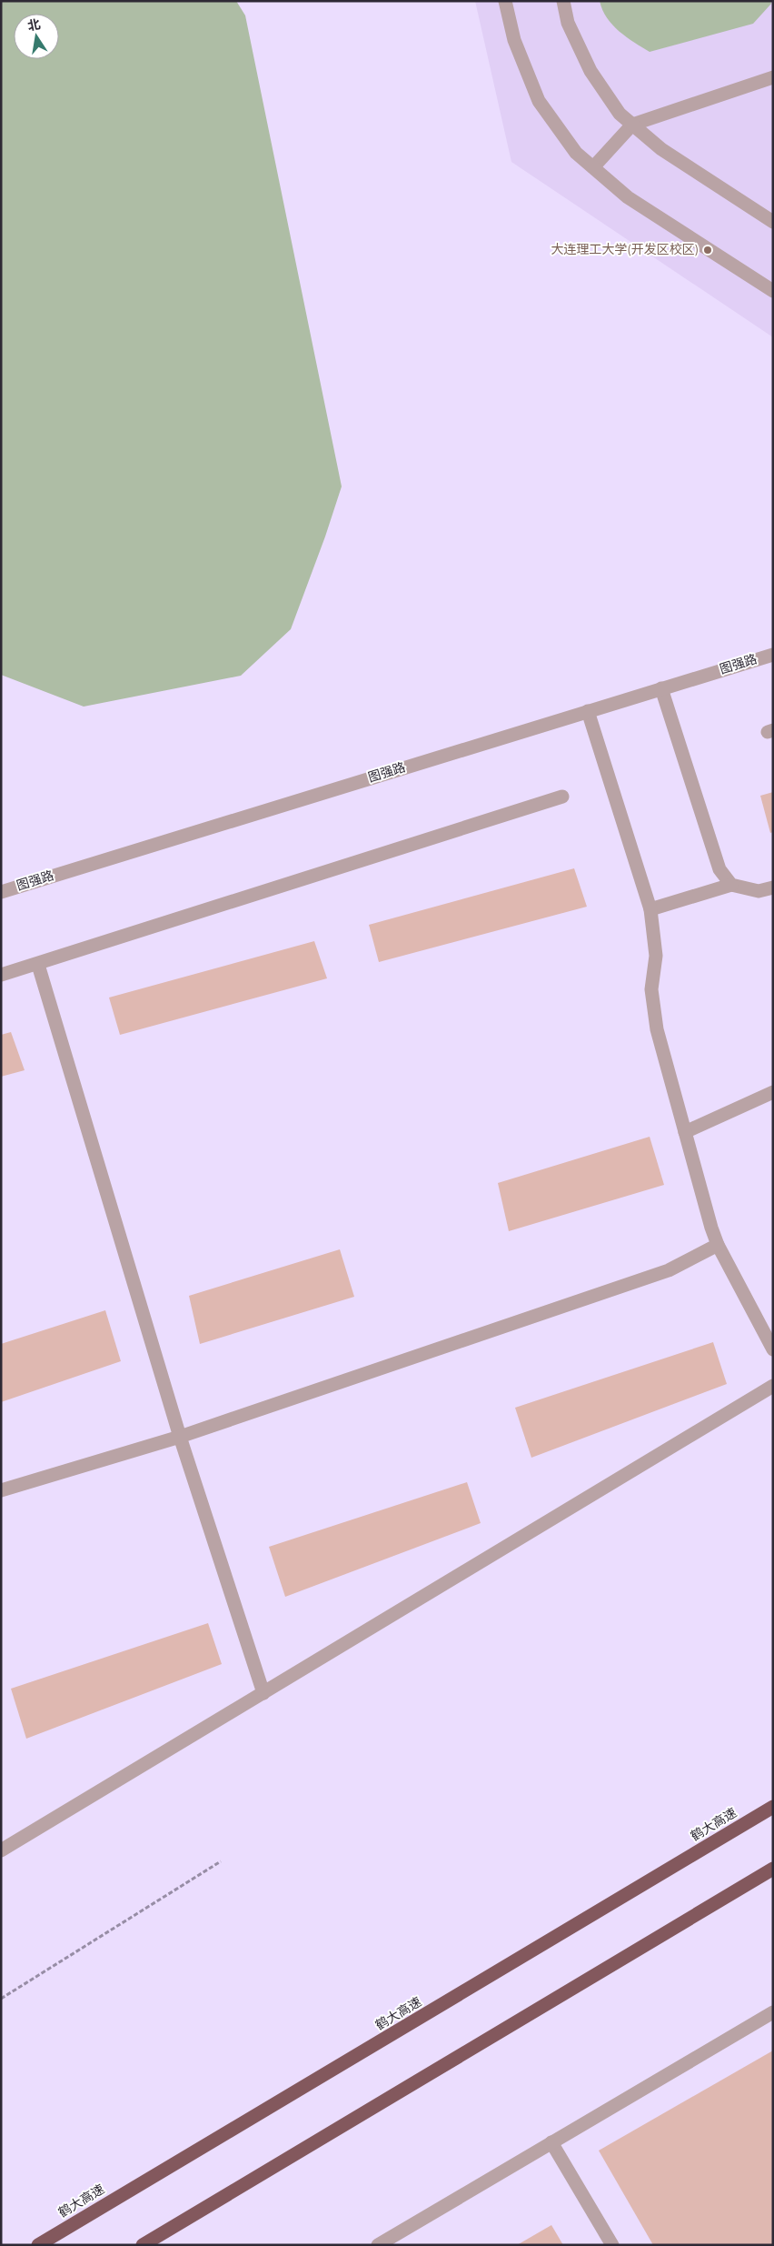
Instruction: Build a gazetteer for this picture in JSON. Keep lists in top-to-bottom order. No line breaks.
{"streets":{"highway":["鹤大高速"],"street":["图强路"]},"places":["大连理工大学(开发区校区)"],"north":"top"}
